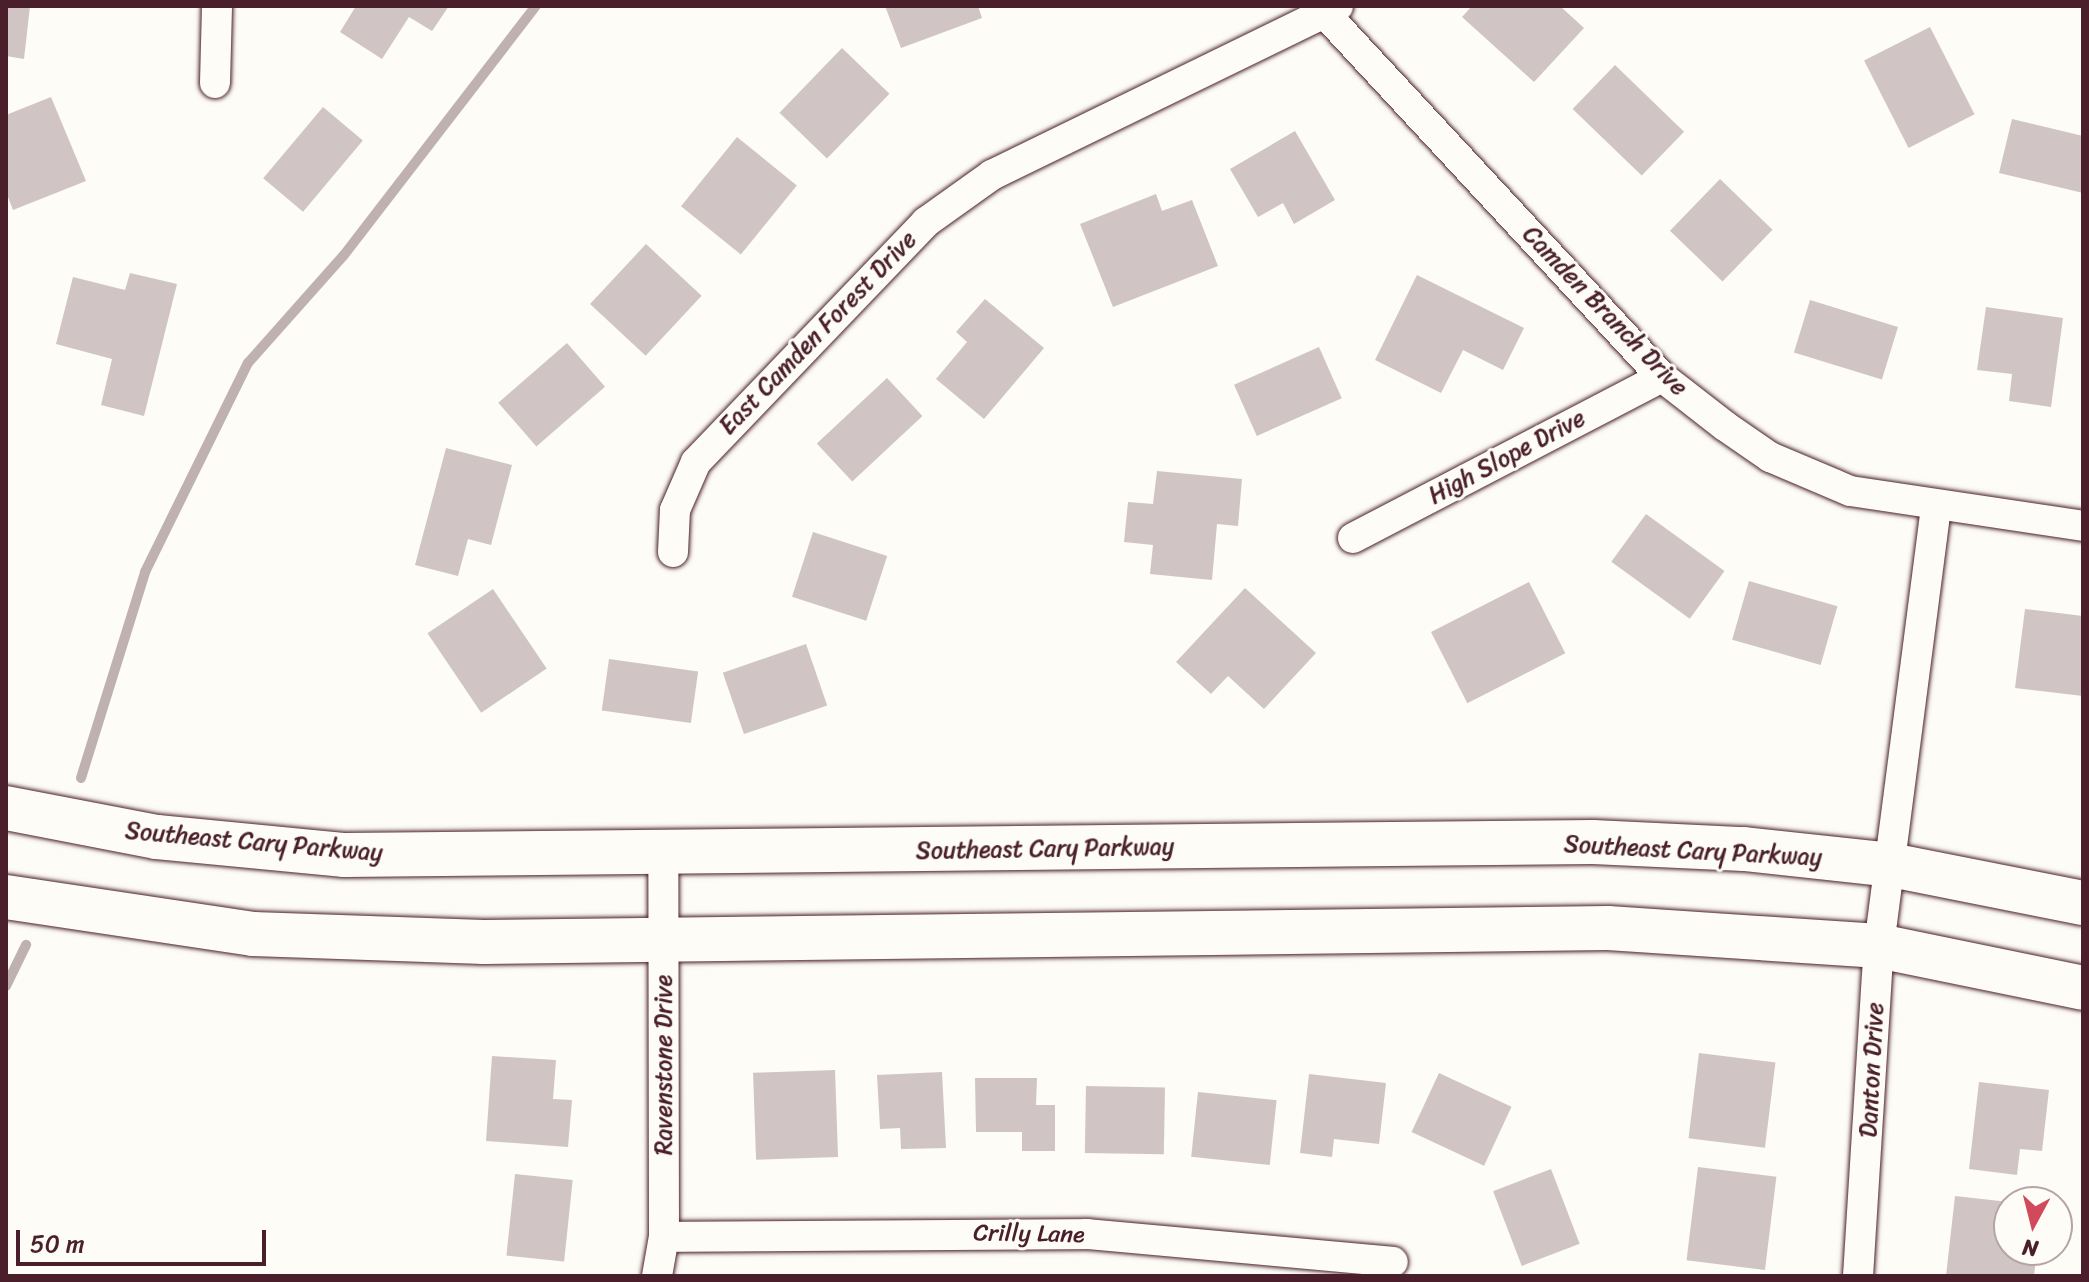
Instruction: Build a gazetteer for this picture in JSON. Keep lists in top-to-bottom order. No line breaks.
{"streets":{"main road":["Southeast Cary Parkway"],"street":["Camden Branch Drive","East Camden Forest Drive","High Slope Drive","Ravenstone Drive","Danton Drive","Crilly Lane"]},"crossings":[["Camden Branch Drive","East Camden Forest Drive"],["Camden Branch Drive","High Slope Drive"],["Southeast Cary Parkway","Ravenstone Drive"],["Southeast Cary Parkway","Danton Drive"],["Ravenstone Drive","Crilly Lane"]],"scale_bar":"50 m","north":"bottom"}
